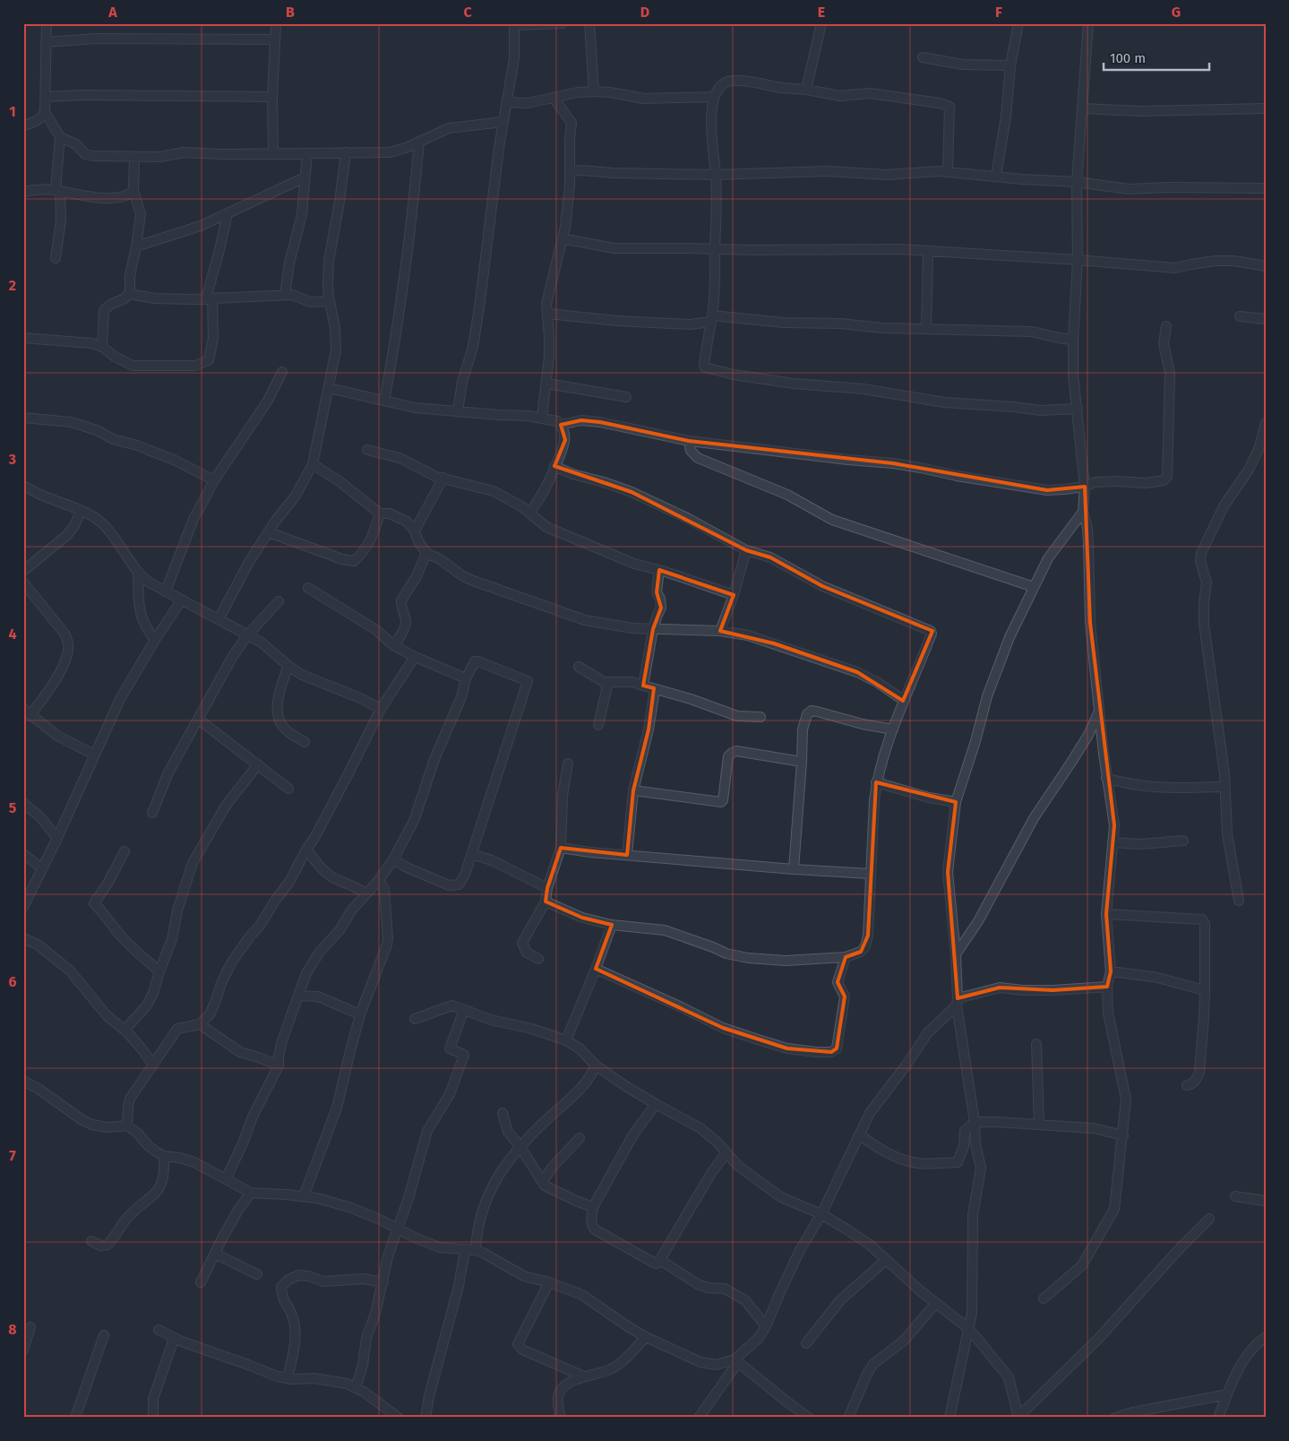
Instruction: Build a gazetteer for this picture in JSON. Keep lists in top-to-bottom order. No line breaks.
{"scale_bar":"100 m","grid":{"columns":["A","B","C","D","E","F","G"],"rows":["1","2","3","4","5","6","7","8"]}}
